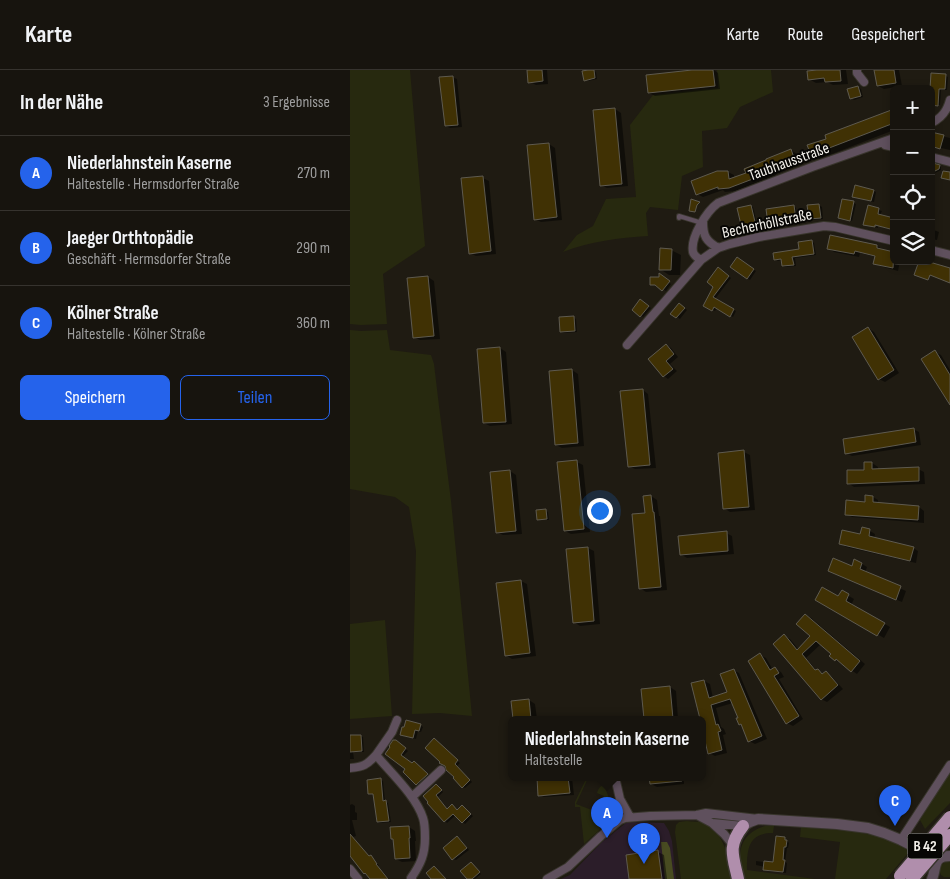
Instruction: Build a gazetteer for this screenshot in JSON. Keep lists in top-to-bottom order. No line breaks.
{"streets":{"highway":["B 42"],"street":["Taubhausstraße","Becherhöllstraße"]},"crossings":[["Taubhausstraße","Becherhöllstraße"]],"page":{"header":"Karte","nav":["Karte","Route","Gespeichert"],"heading":["In der Nähe","3 Ergebnisse"],"map_buttons":["+","−"],"list":[{"mark":"A","name":"Niederlahnstein Kaserne","note":"Haltestelle · Hermsdorfer Straße","value":"270 m"},{"mark":"B","name":"Jaeger Orthtopädie","note":"Geschäft · Hermsdorfer Straße","value":"290 m"},{"mark":"C","name":"Kölner Straße","note":"Haltestelle · Kölner Straße","value":"360 m"}],"buttons":["Speichern","Teilen"],"popup":["Niederlahnstein Kaserne","Haltestelle"],"pins":["C","A","B"]}}
